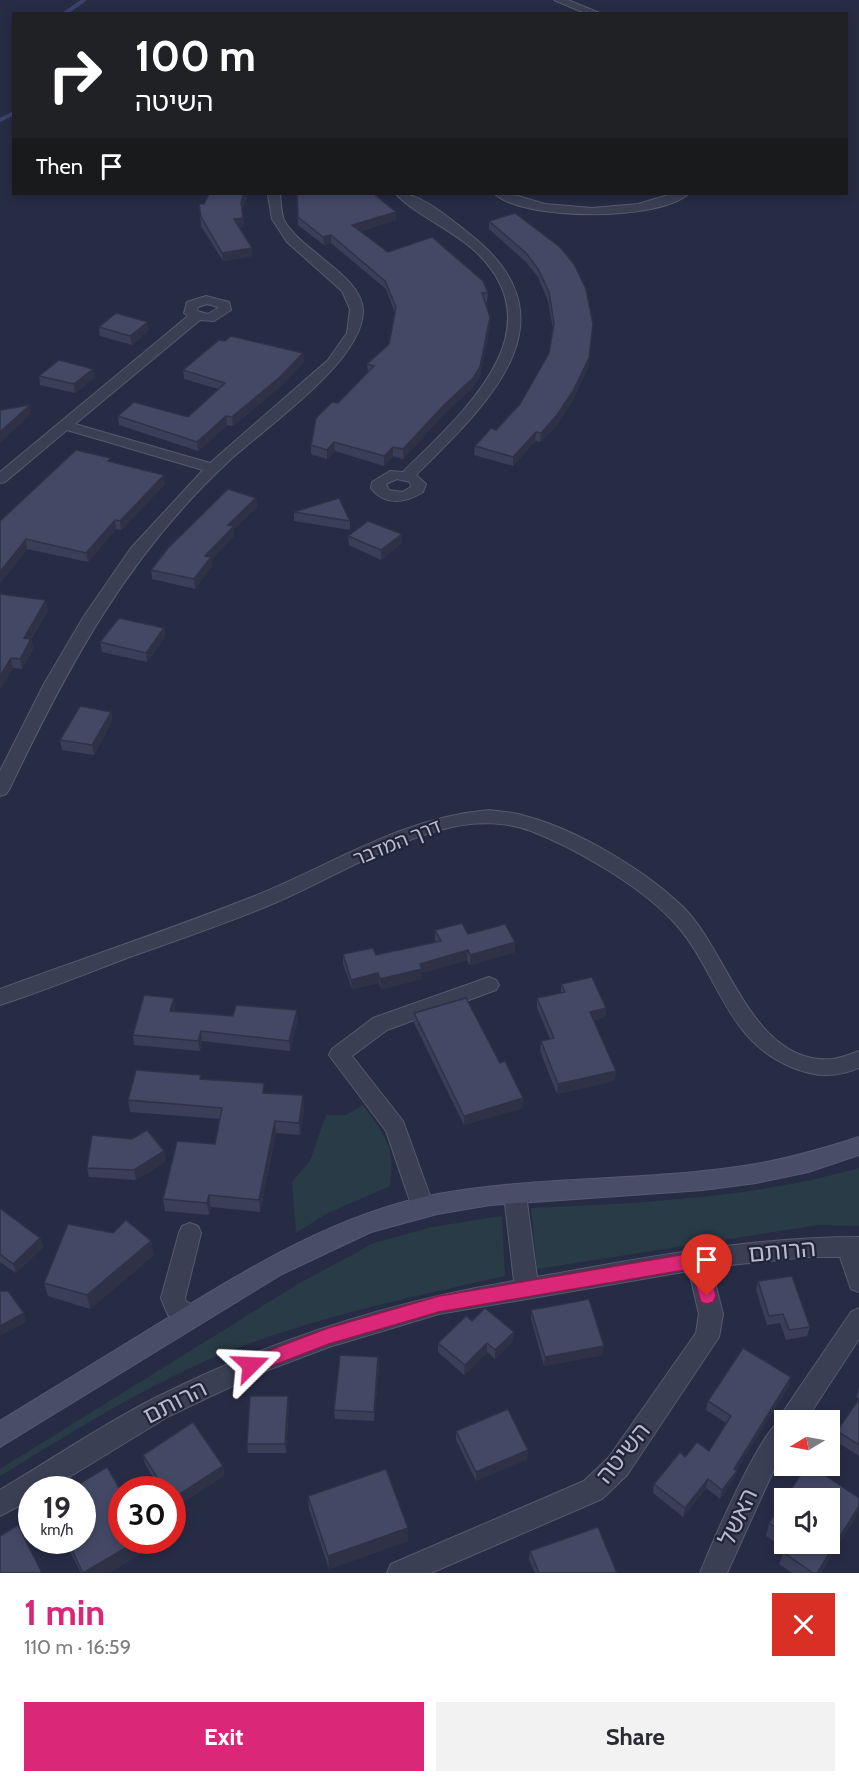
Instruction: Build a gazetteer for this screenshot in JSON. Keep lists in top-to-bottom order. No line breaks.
{"streets":{"street":["דרך המדבר","הרותם","השיטה","האשל"]},"crossings":[["הרותם","השיטה"]],"north":"left","page":{"turn":["100 m","השיטה"],"then":"Then","speed":"19 km/h","limit":"30","heading":["1 min","110 m · 16:59"],"buttons":["Exit","Share"]}}
